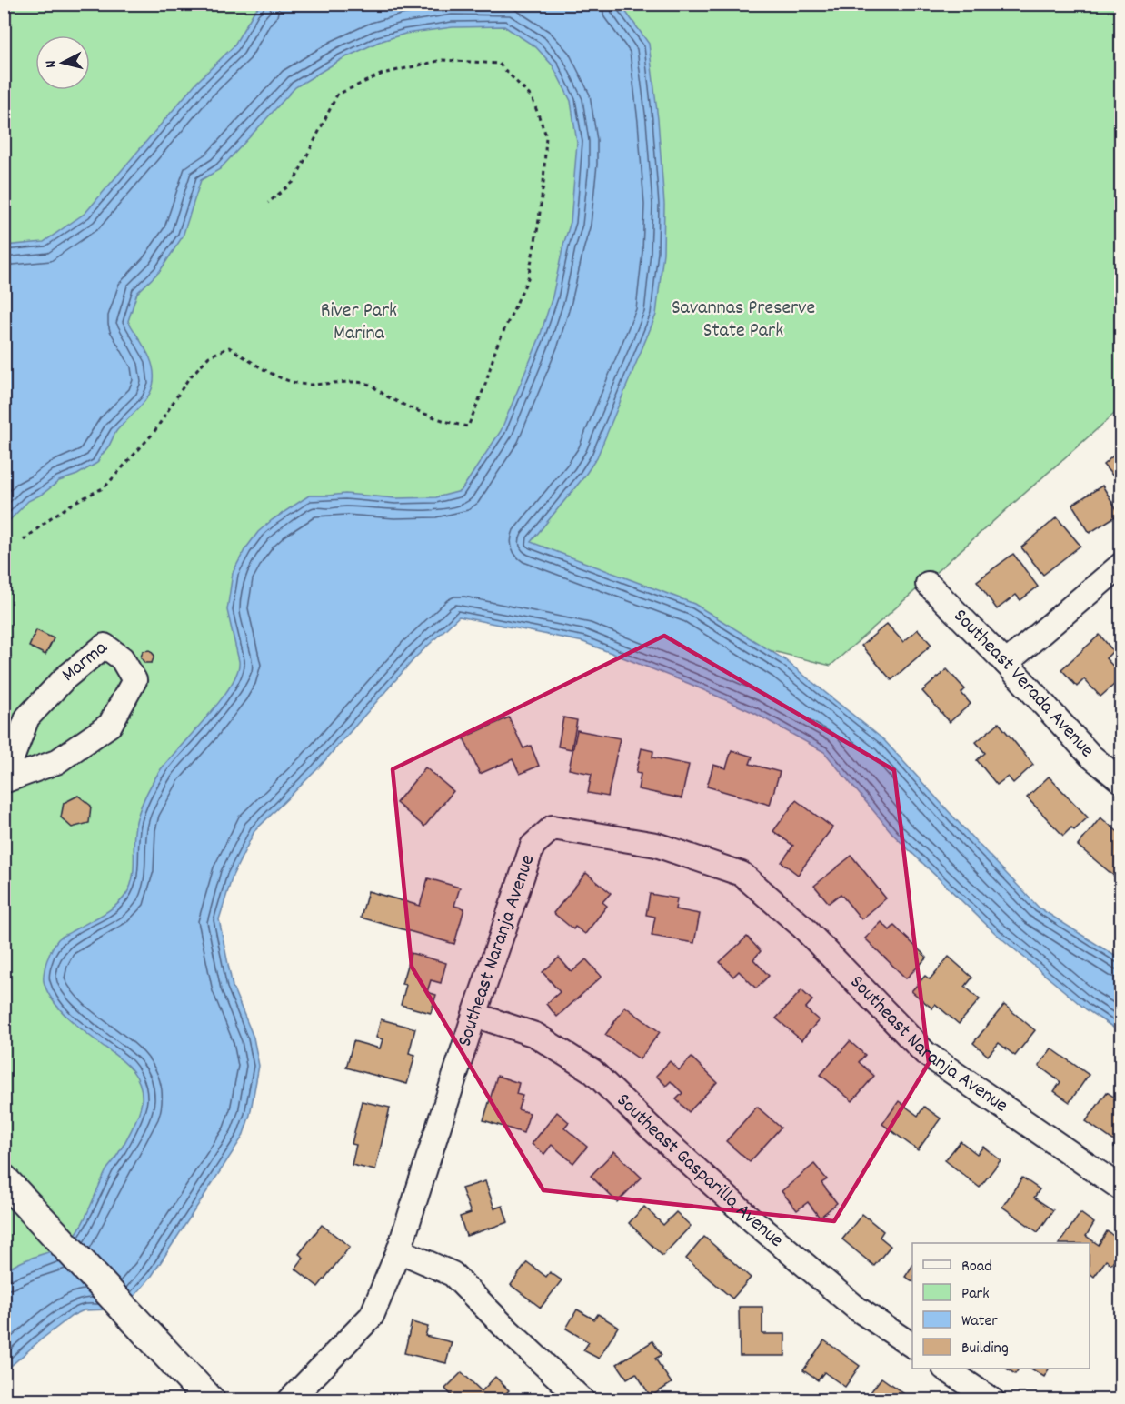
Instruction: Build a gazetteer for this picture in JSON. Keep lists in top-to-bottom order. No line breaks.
{"streets":{"street":["Marma","Southeast Verada Avenue","Southeast Naranja Avenue","Southeast Gasparilla Avenue"]},"crossings":[["Southeast Naranja Avenue","Southeast Gasparilla Avenue"]],"parks":["Savannas Preserve State Park","River Park Marina"],"legend":["Road","Park","Water","Building"],"north":"left"}
